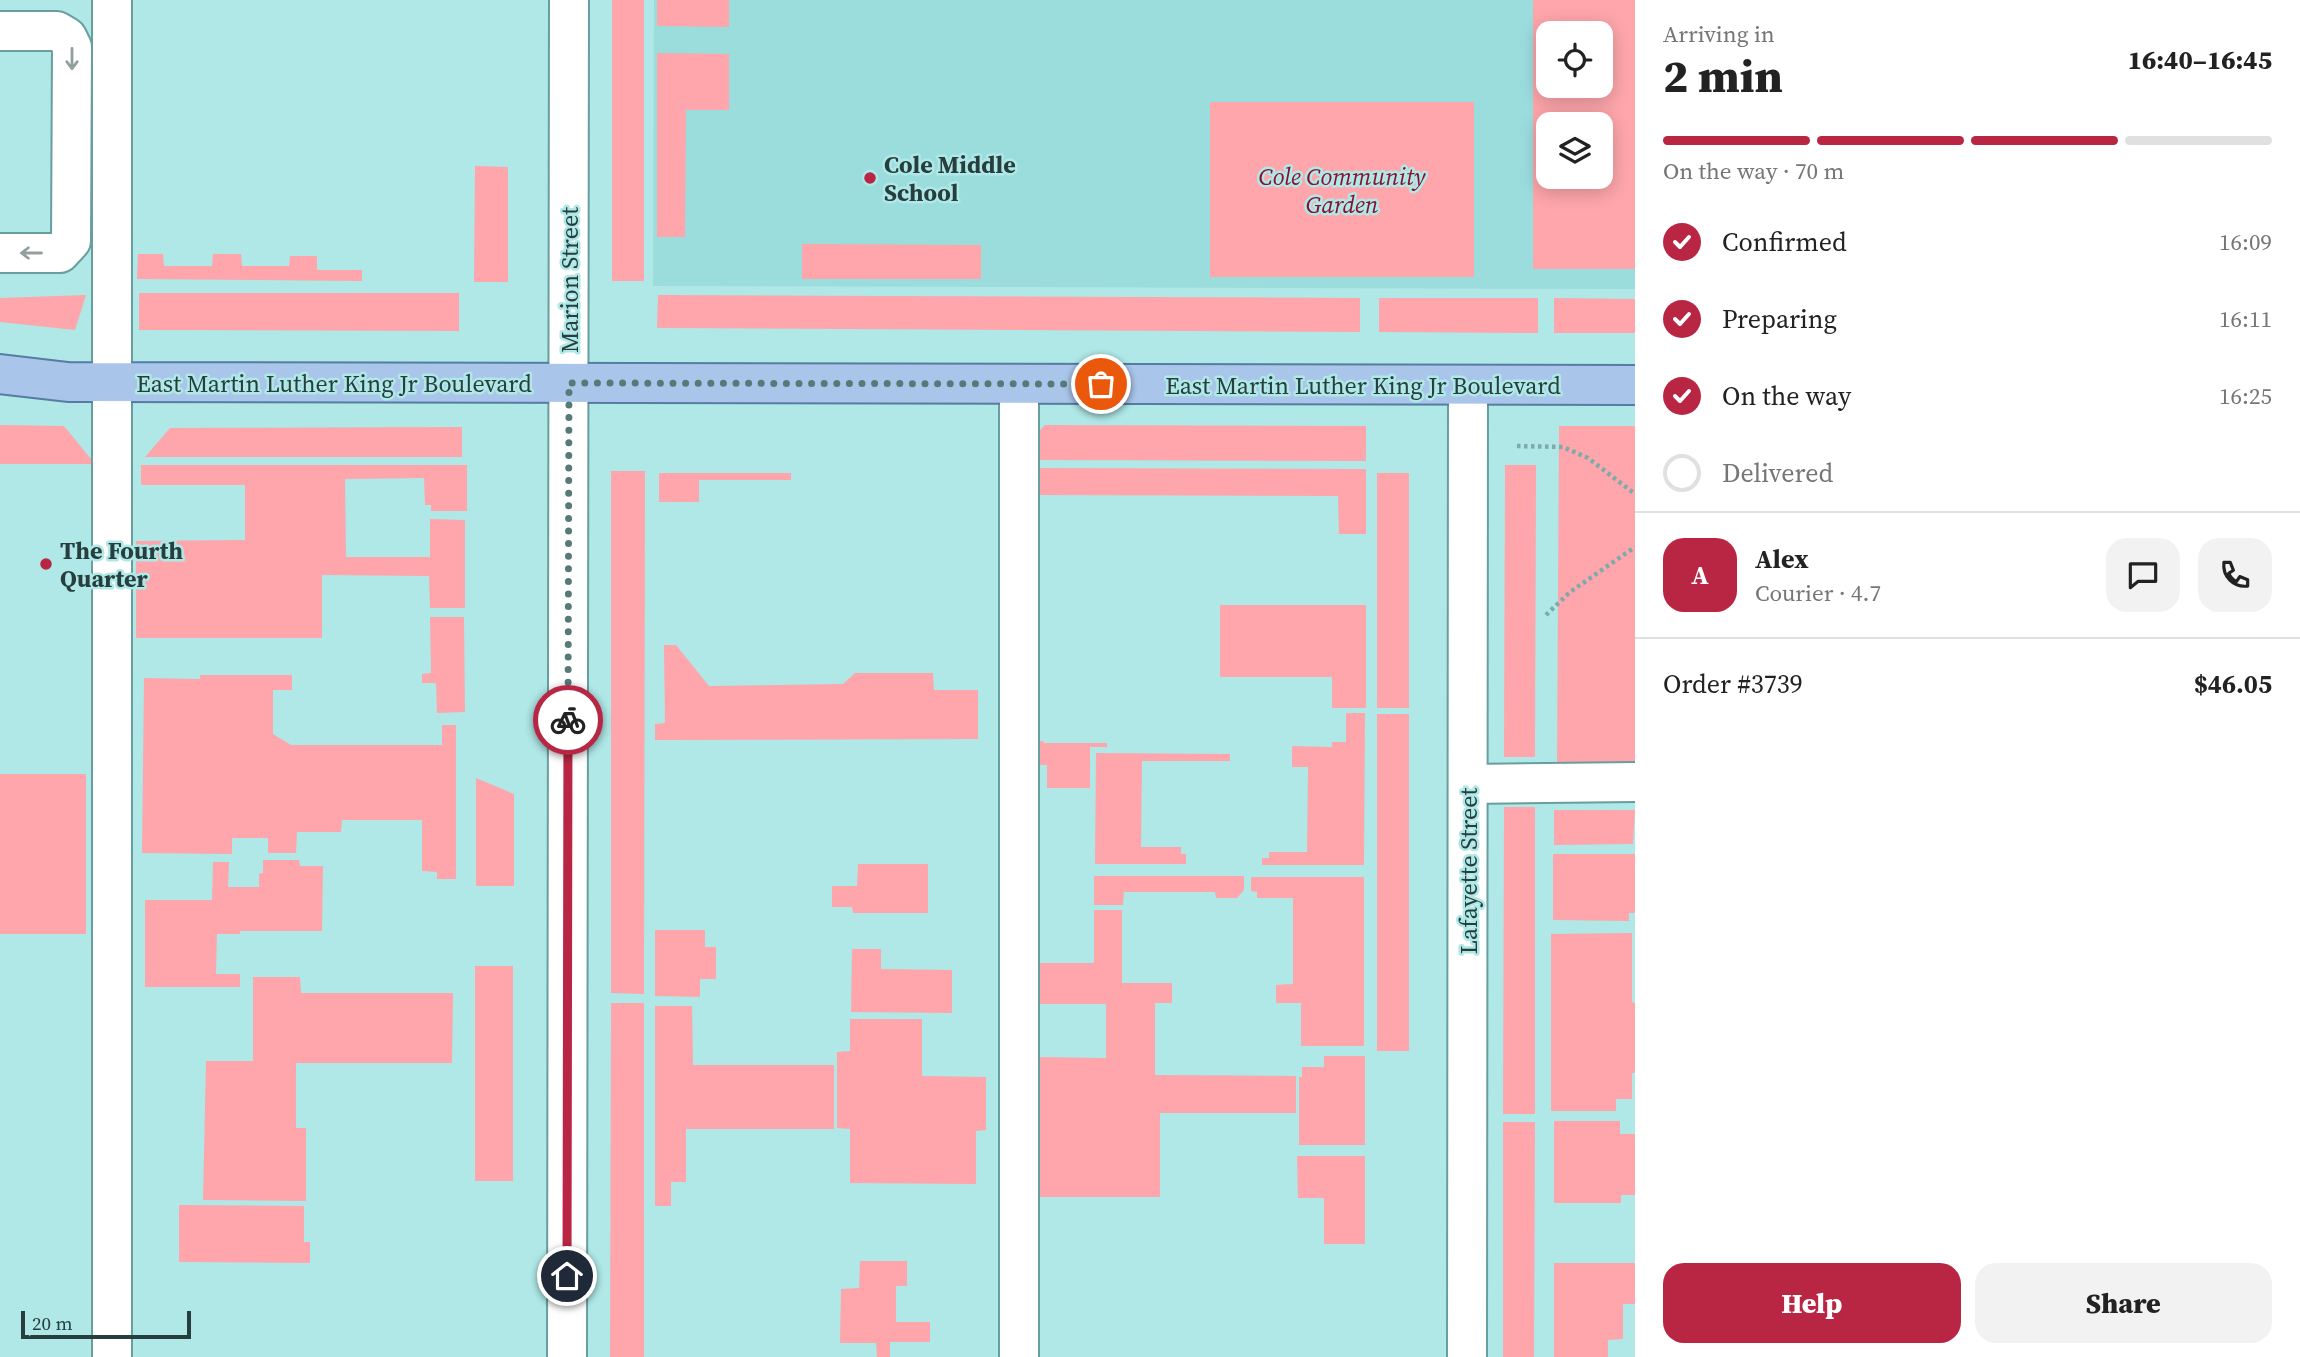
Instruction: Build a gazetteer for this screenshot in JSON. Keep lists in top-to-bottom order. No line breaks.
{"streets":{"main road":["East Martin Luther King Jr Boulevard"],"street":["Marion Street","Lafayette Street"]},"crossings":[["Marion Street","East Martin Luther King Jr Boulevard"],["East Martin Luther King Jr Boulevard","Lafayette Street"]],"parks":["Cole Community Garden"],"places":["Cole Middle School","The Fourth Quarter"],"scale_bar":"20 m","page":{"heading":["2 min","Arriving in","16:40–16:45"],"panel":["Alex","Courier · 4.7","Order #3739","$46.05"],"bar":"On the way · 70 m","list":[["Confirmed","16:09"],["Preparing","16:11"],["On the way","16:25"],"Delivered"],"round":"A","buttons":["Help","Share"],"scale":"20 m"}}
